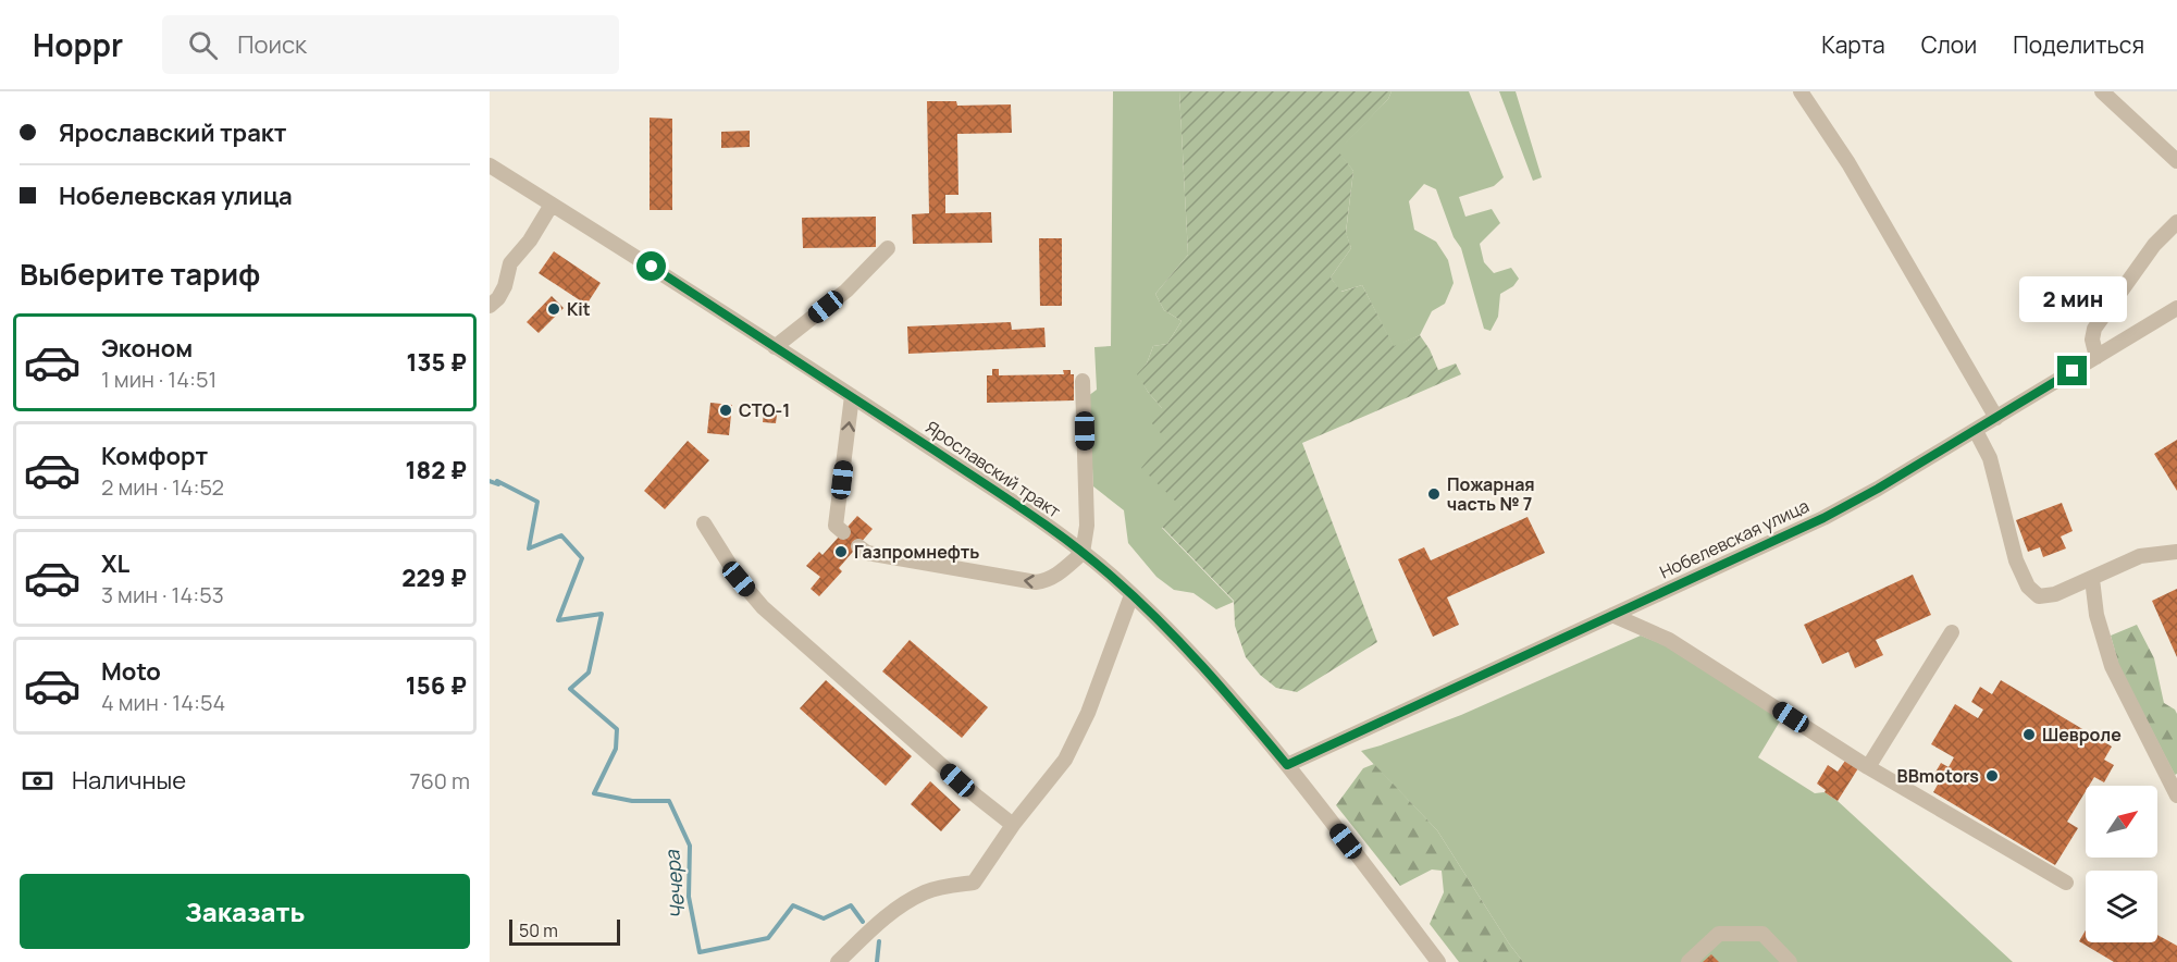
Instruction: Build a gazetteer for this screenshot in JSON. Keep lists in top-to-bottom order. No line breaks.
{"streets":{"street":["Ярославский тракт","Нобелевская улица"]},"crossings":[["Ярославский тракт","Нобелевская улица"]],"water":["Чечера"],"places":["Kit","СТО-1","Пожарная часть № 7","Газпромнефть","Шевроле","BBmotors"],"scale_bar":"50 m","north":"top right","page":{"header":"Hoppr","search":"Поиск","nav":["Карта","Слои","Поделиться"],"banner":["Ярославский тракт","Нобелевская улица"],"heading":"Выберите тариф","bubble":"2 мин","list":[{"name":"Эконом","note":"1 мин · 14:51","value":"135 ₽"},{"name":"Комфорт","note":"2 мин · 14:52","value":"182 ₽"},{"name":"XL","note":"3 мин · 14:53","value":"229 ₽"},{"name":"Moto","note":"4 мин · 14:54","value":"156 ₽"}],"pay":["Наличные","760 m"],"buttons":"Заказать","scale":"50 m"}}
